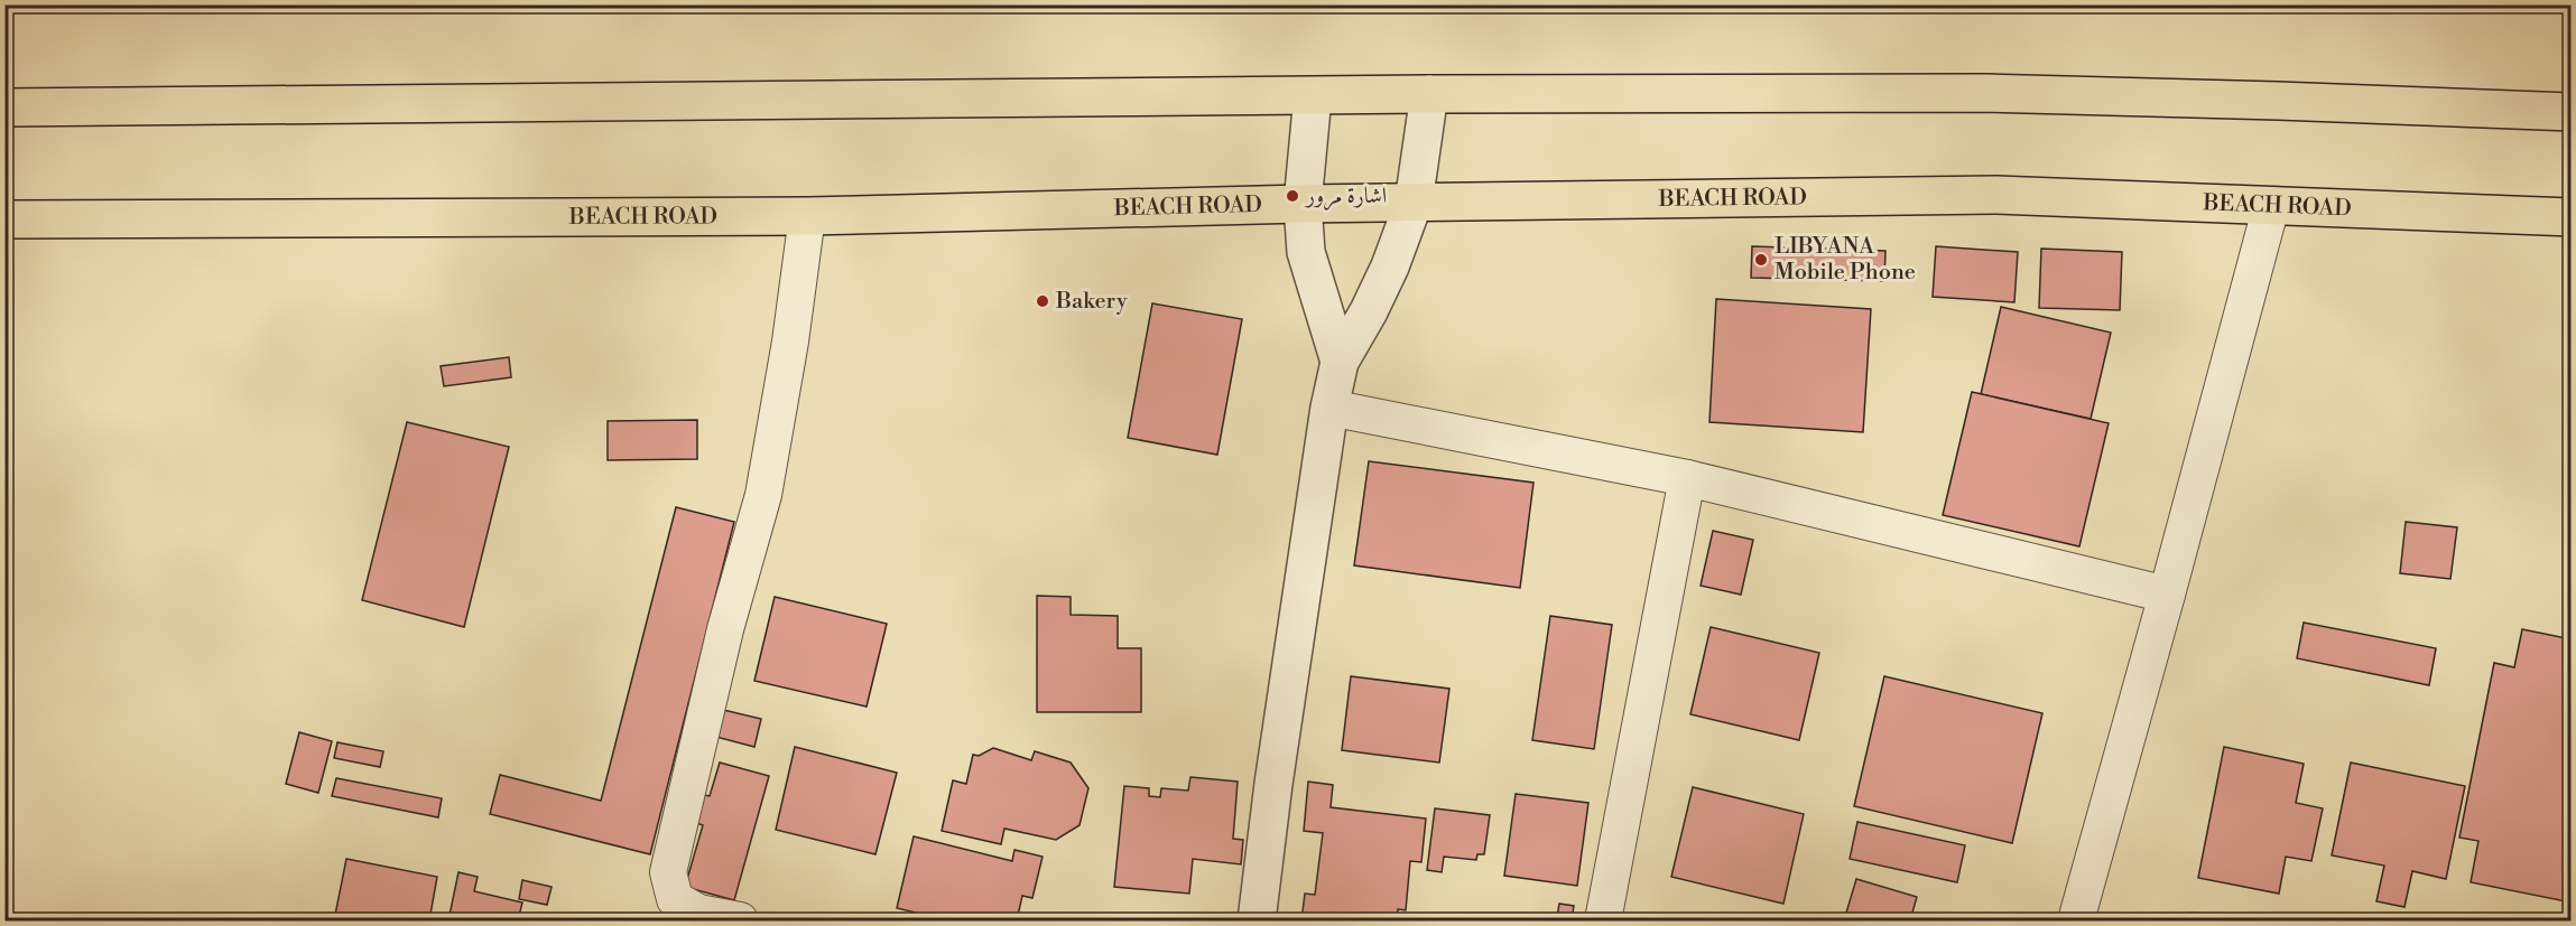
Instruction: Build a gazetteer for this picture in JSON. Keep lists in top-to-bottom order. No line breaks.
{"streets":{"highway":["BEACH ROAD"]},"places":["اشارة مرور","LIBYANA Mobile Phone","Bakery"]}
